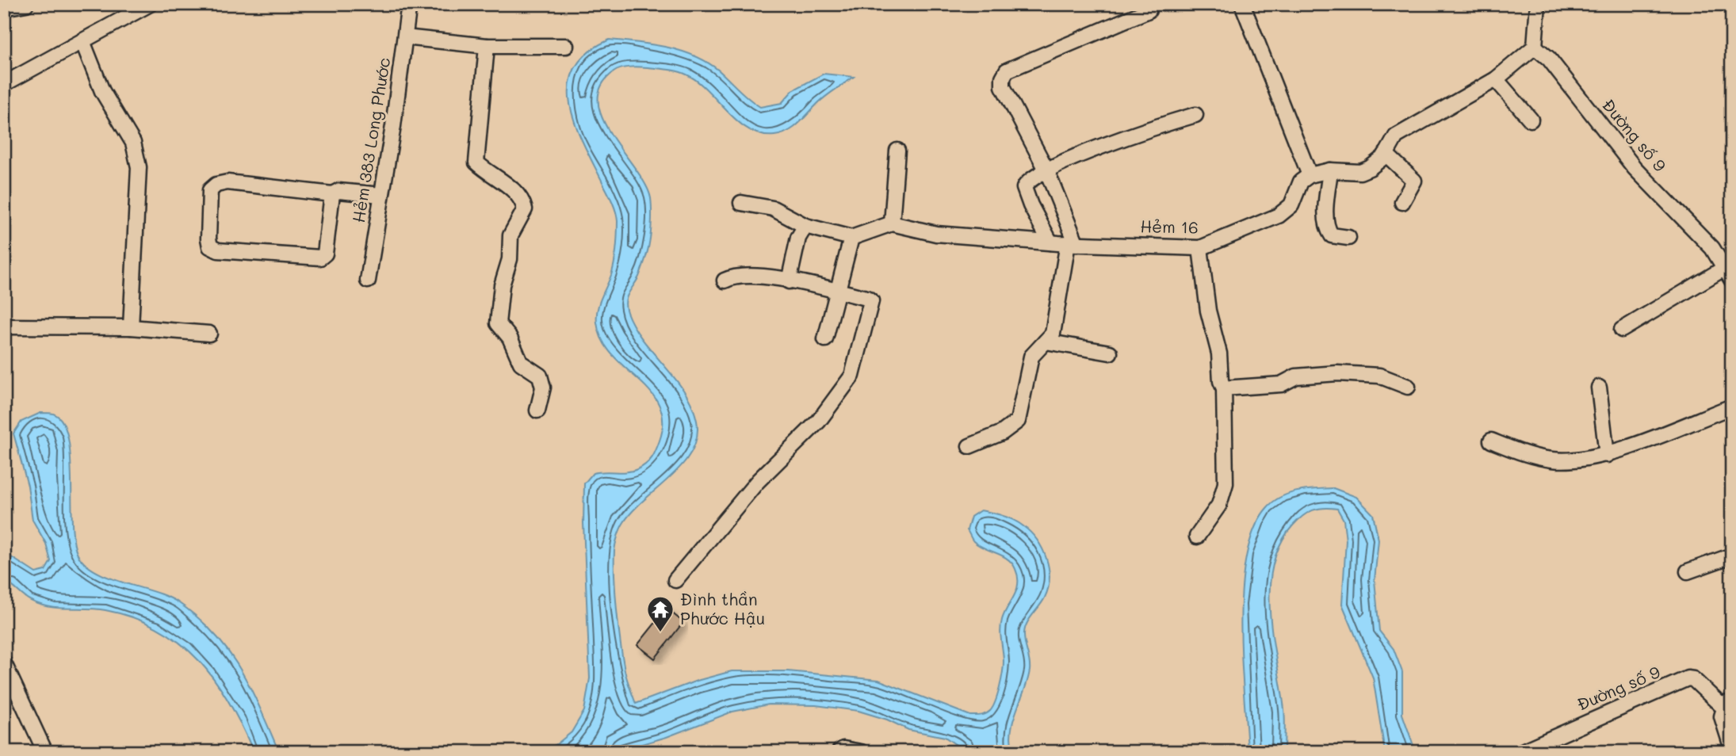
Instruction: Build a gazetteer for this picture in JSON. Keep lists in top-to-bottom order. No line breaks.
{"streets":{"street":["Đường số 9","Hẻm 383 Long Phước","Hẻm 16"]},"places":{"temple":["Đình thần Phước Hậu"]}}
